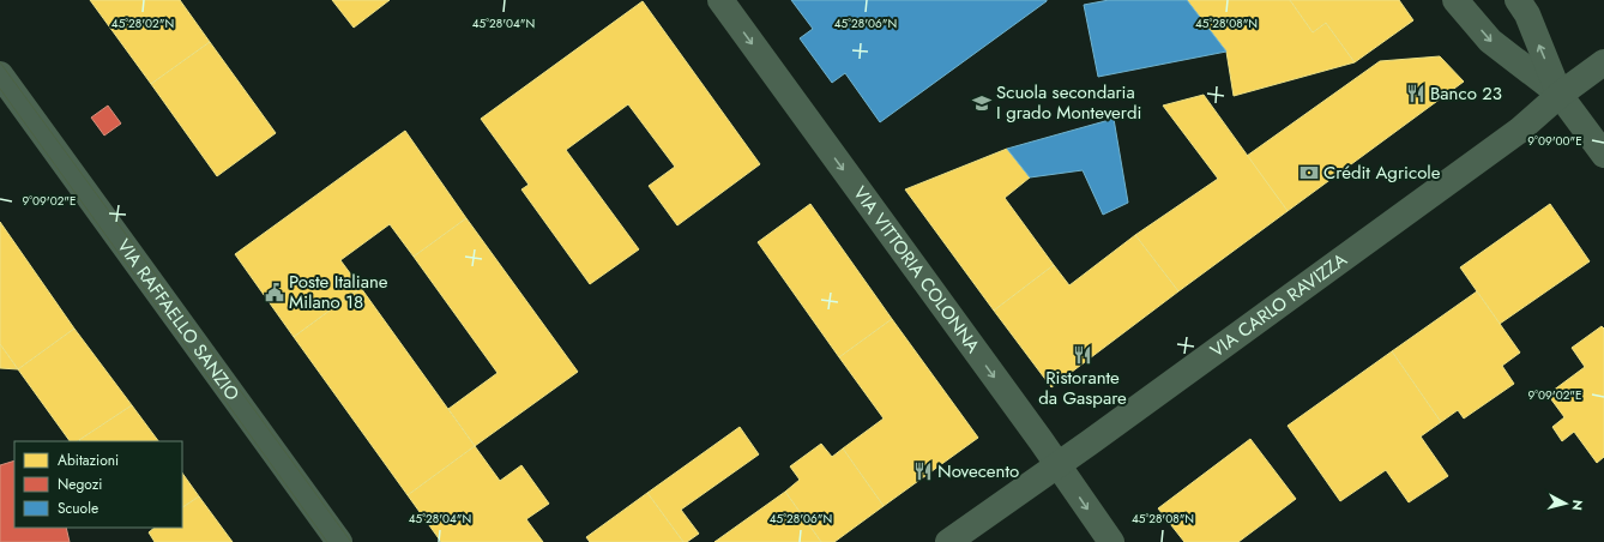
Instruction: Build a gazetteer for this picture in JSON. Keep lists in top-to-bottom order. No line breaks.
{"streets":{"street":["VIA VITTORIA COLONNA","VIA CARLO RAVIZZA","VIA RAFFAELLO SANZIO"]},"crossings":[["VIA VITTORIA COLONNA","VIA CARLO RAVIZZA"]],"one_way":["VIA VITTORIA COLONNA"],"places":{"restaurant":["Banco 23","Ristorante da Gaspare","Novecento"],"school or university":["Scuola secondaria I grado Monteverdi"],"bank":["Crédit Agricole"],"public building":["Poste Italiane Milano 18"]},"legend":["Abitazioni","Negozi","Scuole"],"north":"right","coordinates":["45°28'02\"N","45°28'04\"N","45°28'06\"N","45°28'08\"N","9°09'00\"E","9°09'02\"E"]}
